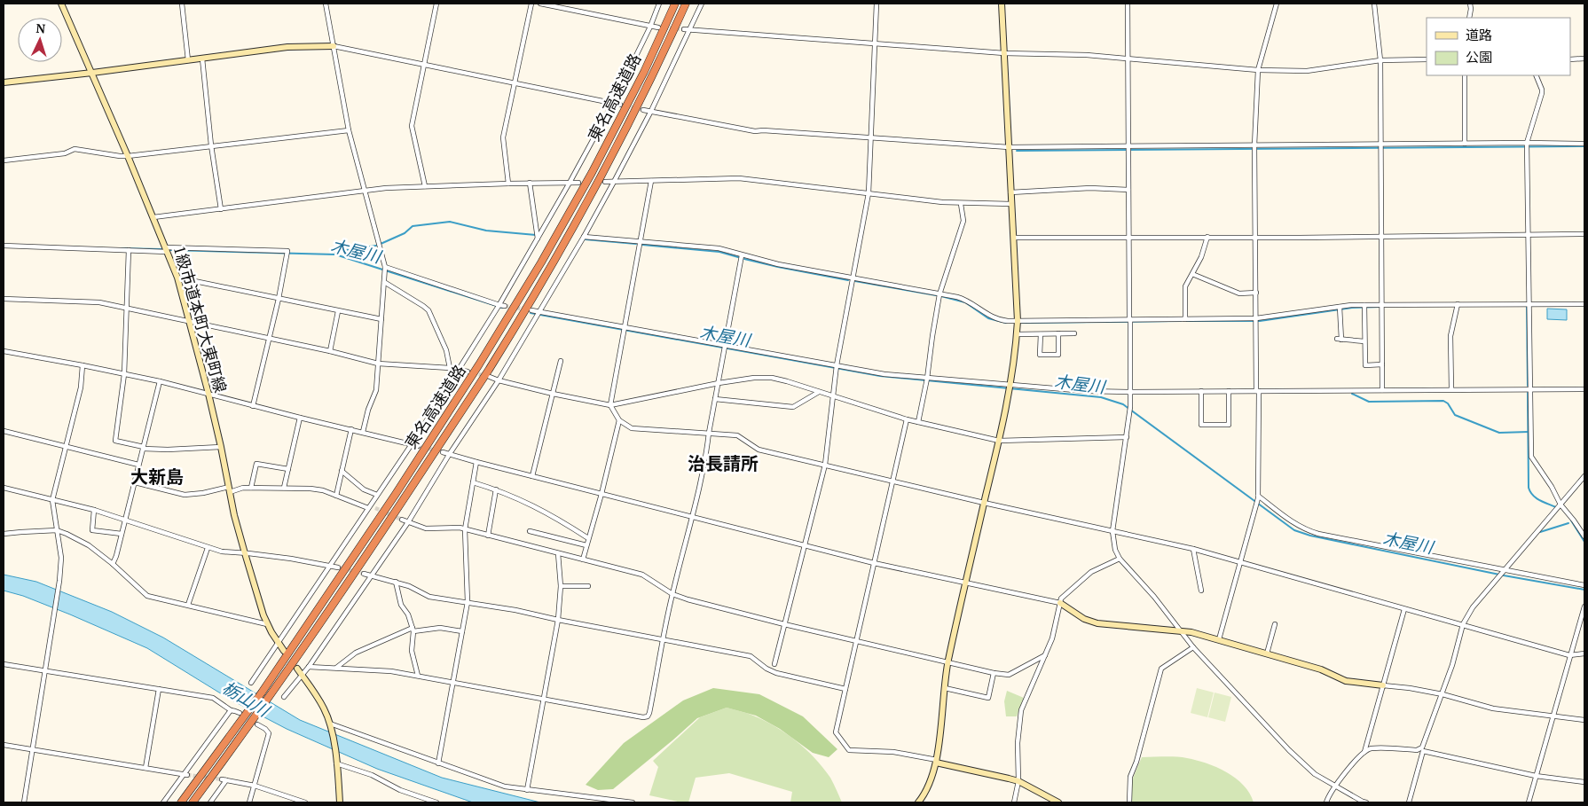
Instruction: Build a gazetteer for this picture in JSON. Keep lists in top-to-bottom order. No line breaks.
{"streets":{"highway":["東名高速道路"],"street":["1級市道本町大東町線"]},"districts":["治長請所","大新島"],"water":["木屋川","栃山川"],"legend":["道路","公園"],"north":"top"}
